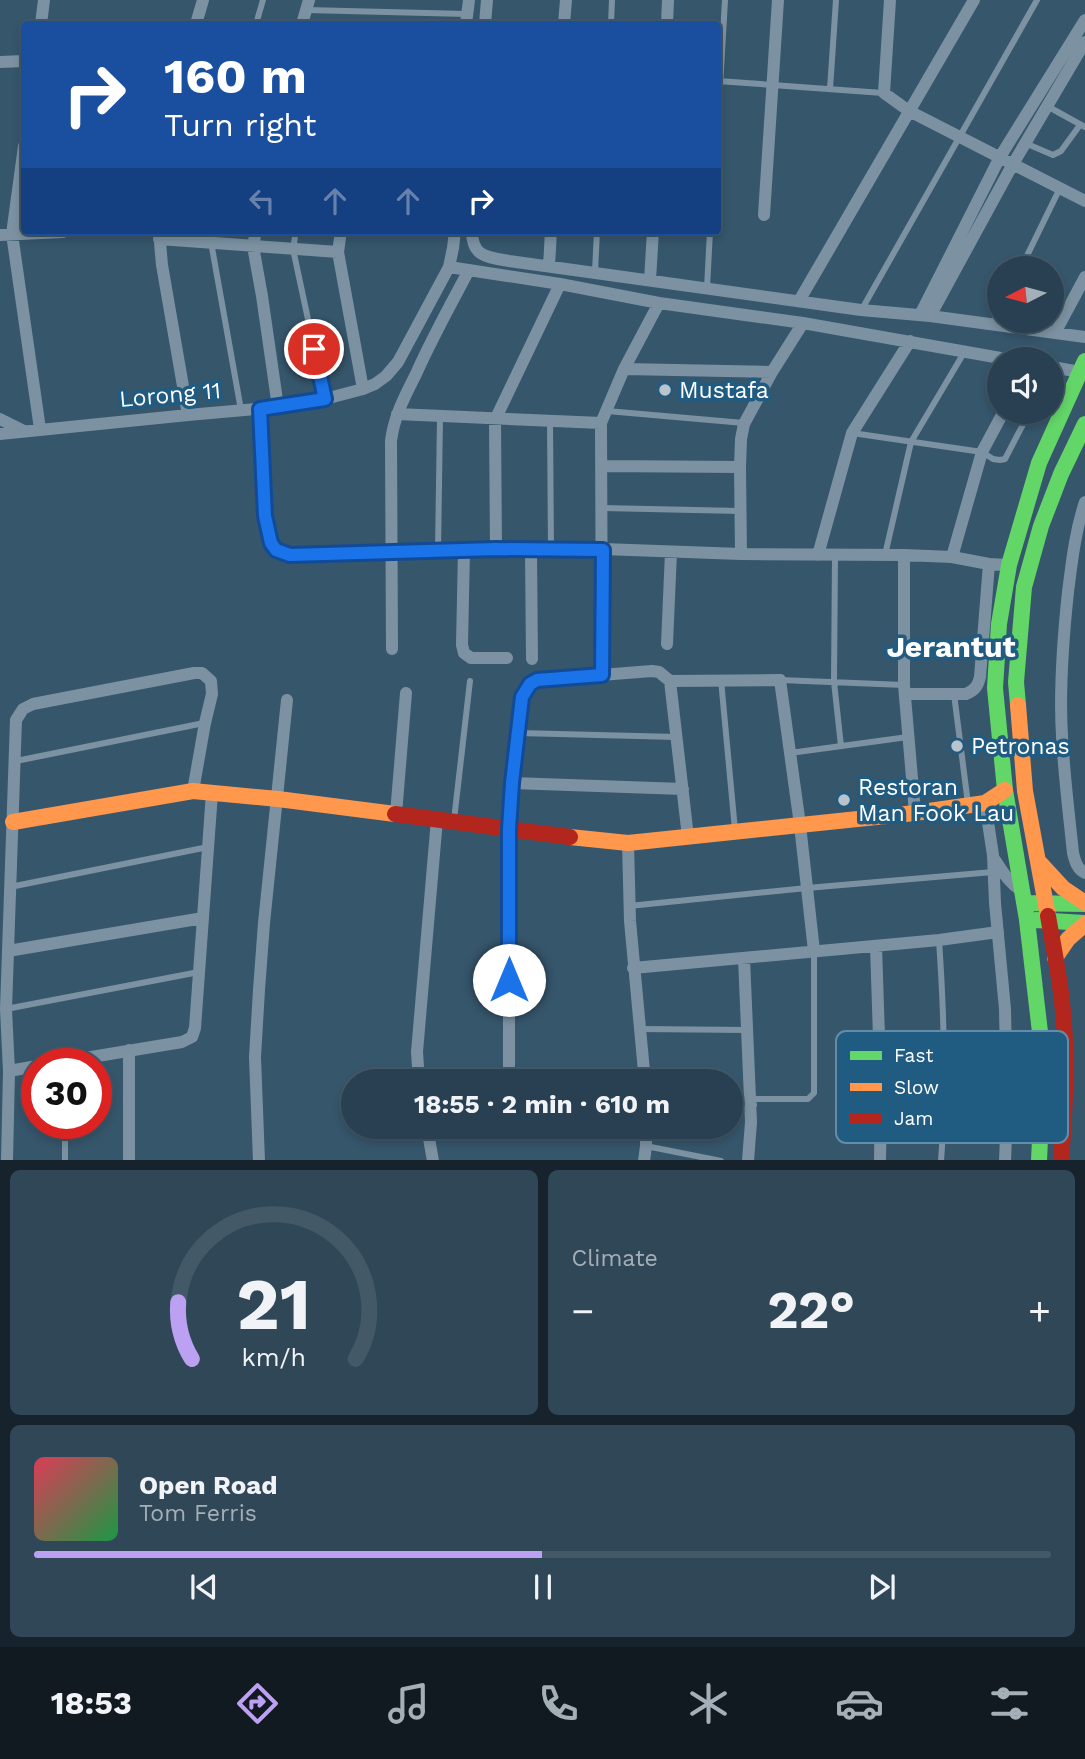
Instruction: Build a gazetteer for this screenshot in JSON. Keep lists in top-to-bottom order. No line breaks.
{"streets":{"street":["Lorong 11"]},"districts":["Jerantut"],"places":["Mustafa","Petronas","Restoran Man Fook Lau"],"legend":["Fast","Slow","Jam"],"north":"left","page":{"turn":["160 m","Turn right"],"limit":"30","trip":"18:55 · 2 min · 610 m","tile":"Climate","heat":["−","22°","+"],"song":["Open Road","Tom Ferris"],"tabs":"18:53","gauge":["21","km/h"]}}
